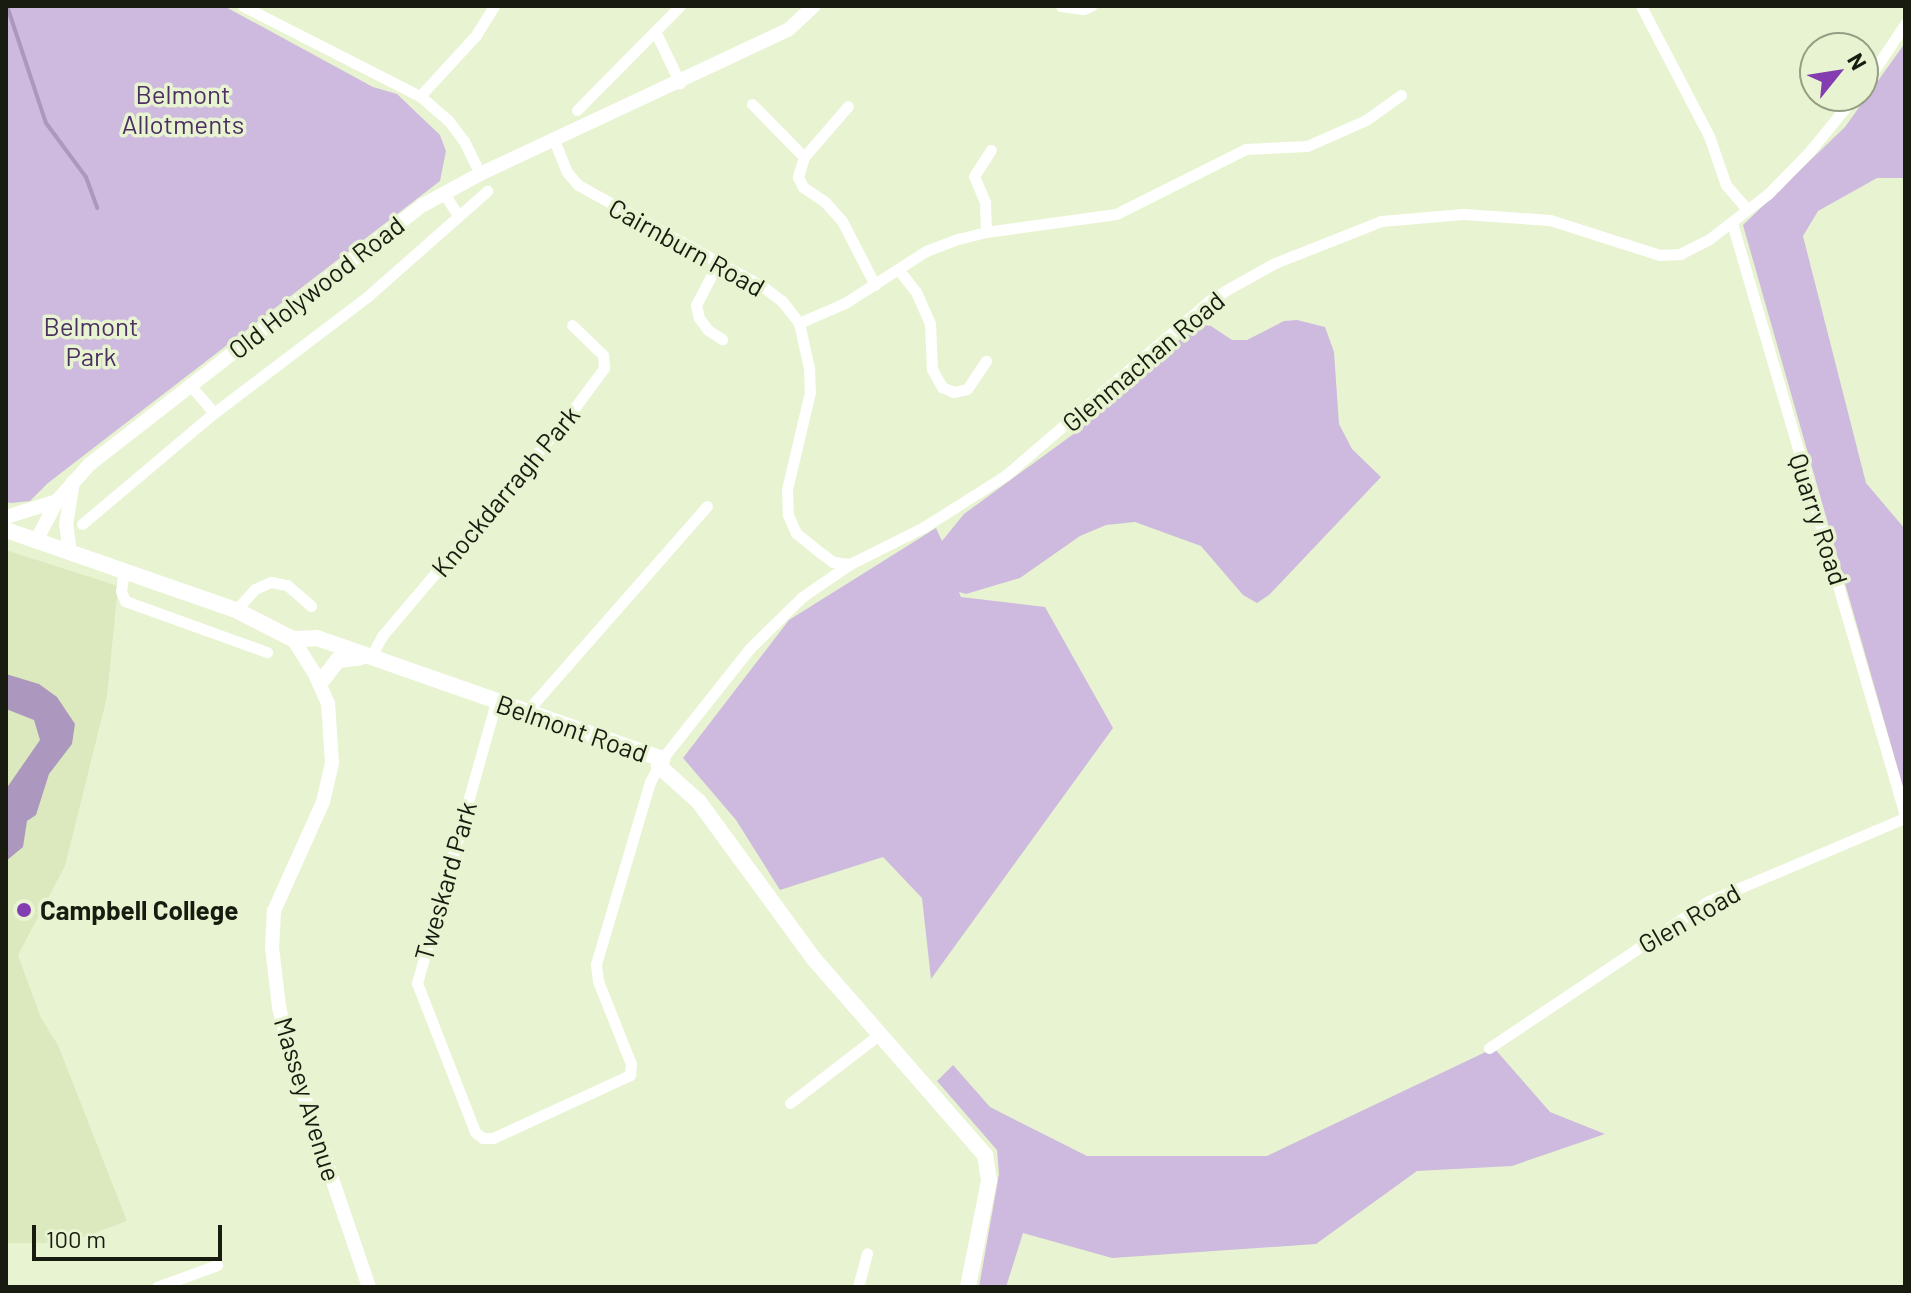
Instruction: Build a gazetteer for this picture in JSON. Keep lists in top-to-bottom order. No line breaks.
{"streets":{"main road":["Belmont Road"],"street":["Cairnburn Road","Old Holywood Road","Glenmachan Road","Knockdarragh Park","Quarry Road","Tweskard Park","Glen Road","Massey Avenue"]},"crossings":[["Cairnburn Road","Old Holywood Road"],["Old Holywood Road","Belmont Road"],["Glenmachan Road","Quarry Road"],["Glenmachan Road","Belmont Road"],["Glenmachan Road","Tweskard Park"],["Knockdarragh Park","Belmont Road"],["Quarry Road","Glen Road"],["Belmont Road","Tweskard Park"],["Belmont Road","Massey Avenue"]],"parks":["Belmont Allotments","Belmont Park"],"places":["Campbell College"],"scale_bar":"100 m","north":"top right"}
